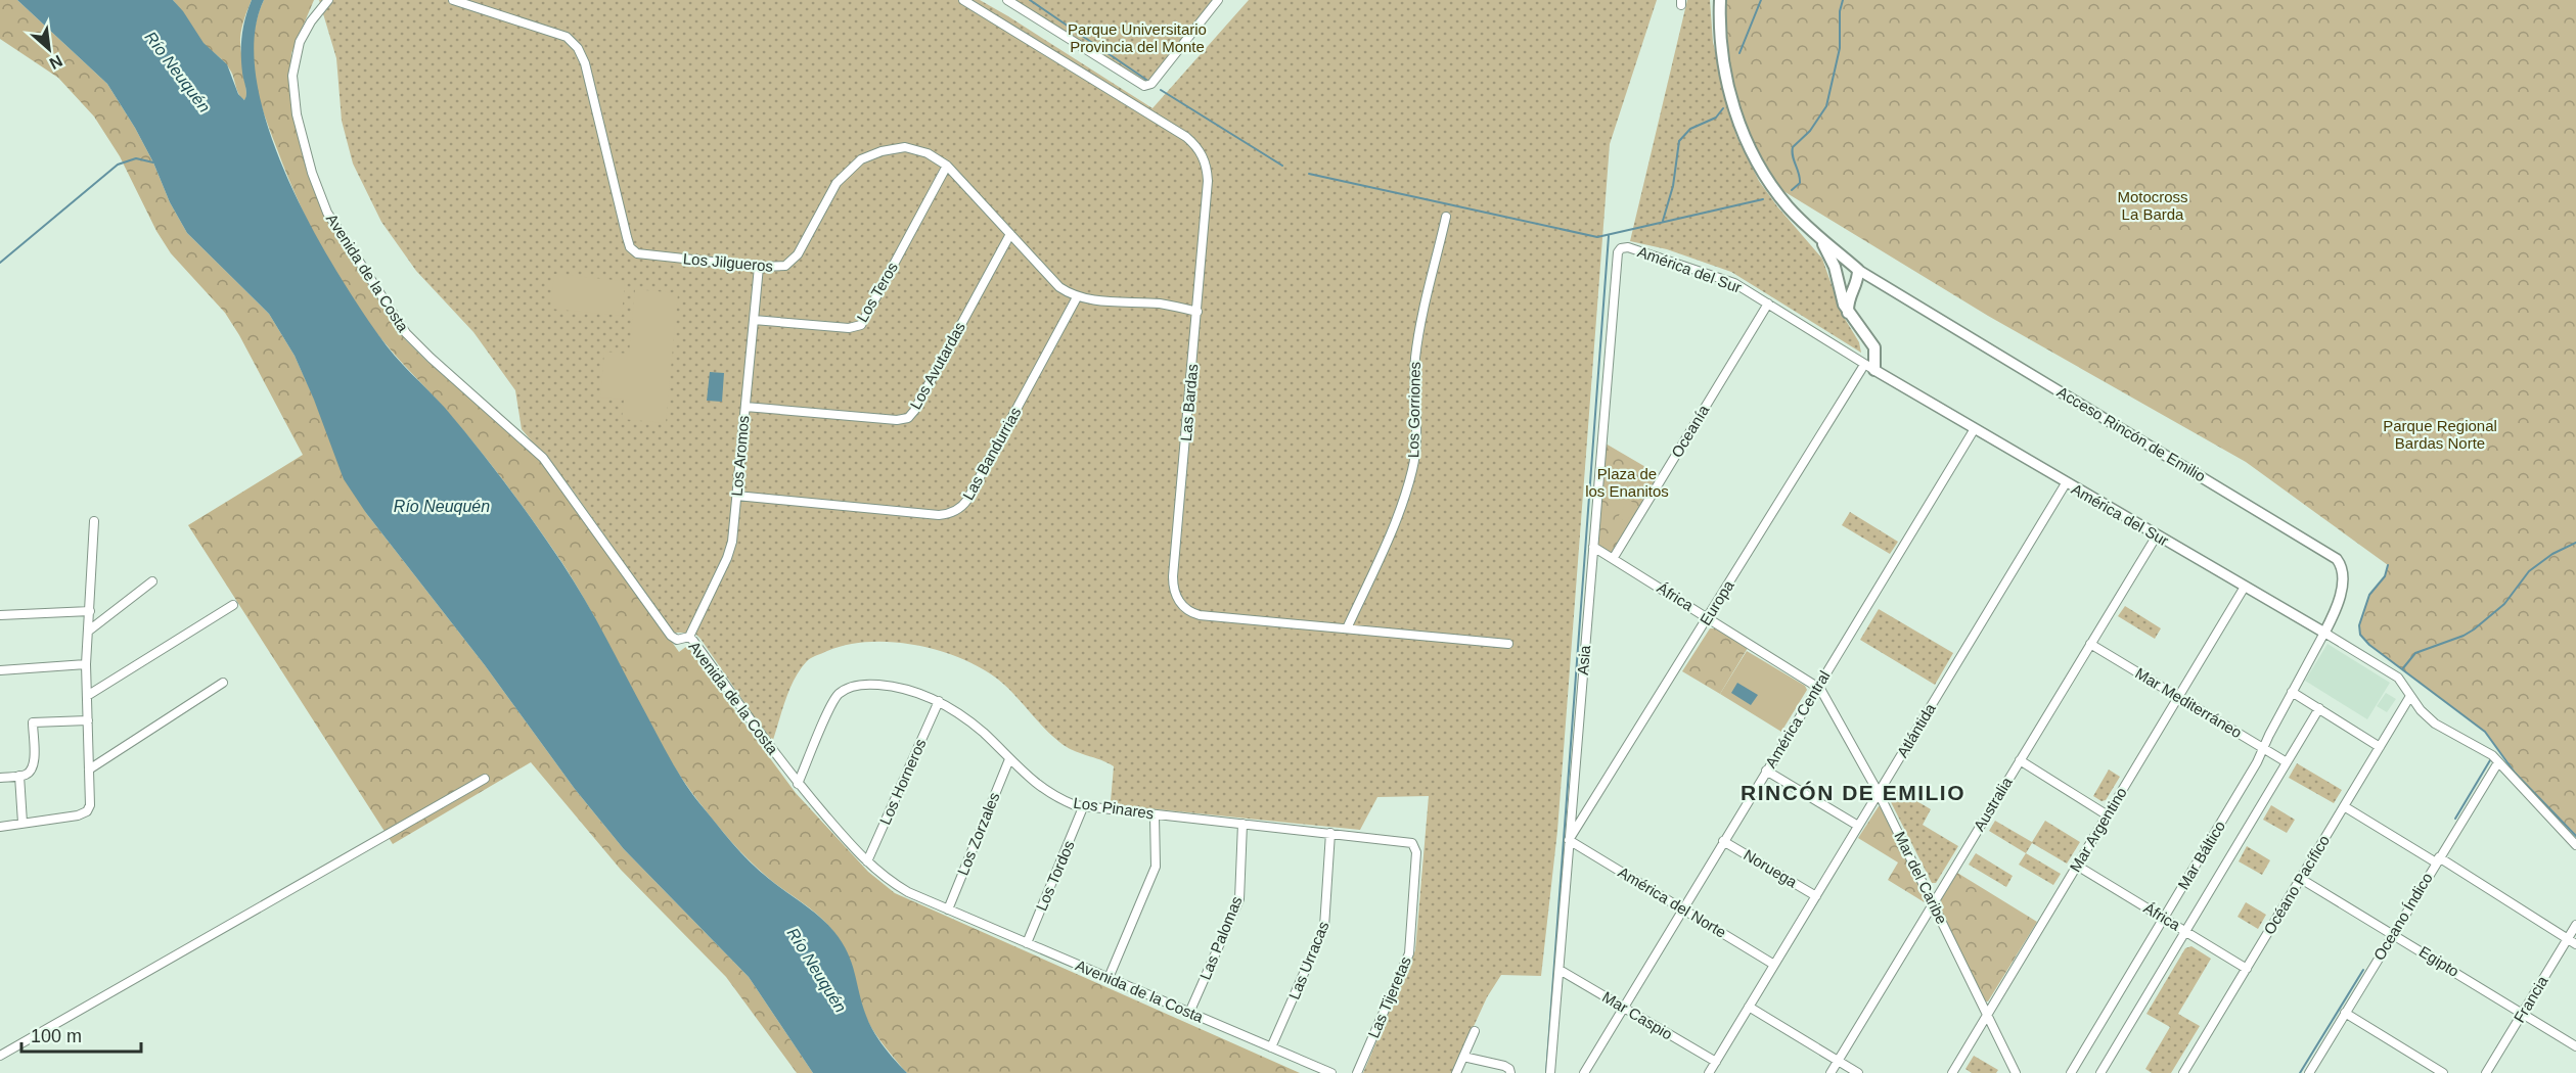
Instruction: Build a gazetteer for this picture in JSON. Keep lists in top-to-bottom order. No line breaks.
{"streets":{"main road":["Acceso Rincón de Emilio"],"street":["Los Jilgueros","América del Sur","Avenida de la Costa","Los Teros","Los Avutardas","Las Bardas","Los Gorriones","Oceanía","Las Bandurrias","Los Aromos","África","Europa","Asia","Mar Mediterráneo","América Central","Atlántida","Los Horneros","Australia","Los Pinares","Mar Argentino","Los Zorzales","Mar Báltico","Noruega","Los Tordos","Mar del Caribe","Océano Pacífico","América del Norte","Oceano Índico","Las Palomas","Las Urracas","Egipto","Las Tijeretas","Francia","Mar Caspio"]},"crossings":[["Los Jilgueros","Los Teros"],["Los Jilgueros","Los Avutardas"],["Los Jilgueros","Las Bandurrias"],["Los Jilgueros","Los Aromos"],["América del Sur","Oceanía"],["América del Sur","Acceso Rincón de Emilio"],["América del Sur","Europa"],["América del Sur","Asia"],["América del Sur","América Central"],["América del Sur","Atlántida"],["América del Sur","Australia"],["América del Sur","Mar Argentino"],["América del Sur","Mar Báltico"],["América del Sur","Océano Pacífico"],["América del Sur","Oceano Índico"],["Avenida de la Costa","Los Aromos"],["Avenida de la Costa","Los Horneros"],["Avenida de la Costa","Los Pinares"],["Avenida de la Costa","Los Zorzales"],["Avenida de la Costa","Los Tordos"],["Avenida de la Costa","Las Palomas"],["Avenida de la Costa","Las Urracas"],["Los Teros","Los Aromos"],["Los Avutardas","Los Aromos"],["Las Bardas","Los Gorriones"],["Oceanía","África"],["Acceso Rincón de Emilio","Europa"],["Acceso Rincón de Emilio","Mar Báltico"],["Las Bandurrias","Los Aromos"],["África","Europa"],["África","Asia"],["África","América Central"],["África","Mar Argentino"],["África","Mar Báltico"],["África","Mar del Caribe"],["África","Océano Pacífico"],["Europa","Asia"],["Europa","América del Norte"],["Asia","América del Norte"],["Asia","Mar Caspio"],["Mar Mediterráneo","Australia"],["Mar Mediterráneo","Mar Argentino"],["Mar Mediterráneo","Mar Báltico"],["América Central","Noruega"],["América Central","Mar del Caribe"],["América Central","América del Norte"],["América Central","Mar Caspio"],["Atlántida","Noruega"],["Atlántida","Mar del Caribe"],["Atlántida","América del Norte"],["Atlántida","Mar Caspio"],["Los Horneros","Los Pinares"],["Australia","Mar del Caribe"],["Los Pinares","Los Zorzales"],["Los Pinares","Los Tordos"],["Los Pinares","Las Palomas"],["Los Pinares","Las Urracas"],["Los Pinares","Las Tijeretas"],["Mar Argentino","Mar del Caribe"],["Océano Pacífico","Egipto"],["Oceano Índico","Egipto"],["Egipto","Francia"]],"districts":["RINCÓN DE EMILIO"],"water":["Río Neuquén"],"parks":["Parque Universitario Provincia del Monte","Motocross La Barda","Parque Regional Bardas Norte","Plaza de los Enanitos"],"scale_bar":"100 m","north":"bottom right"}
